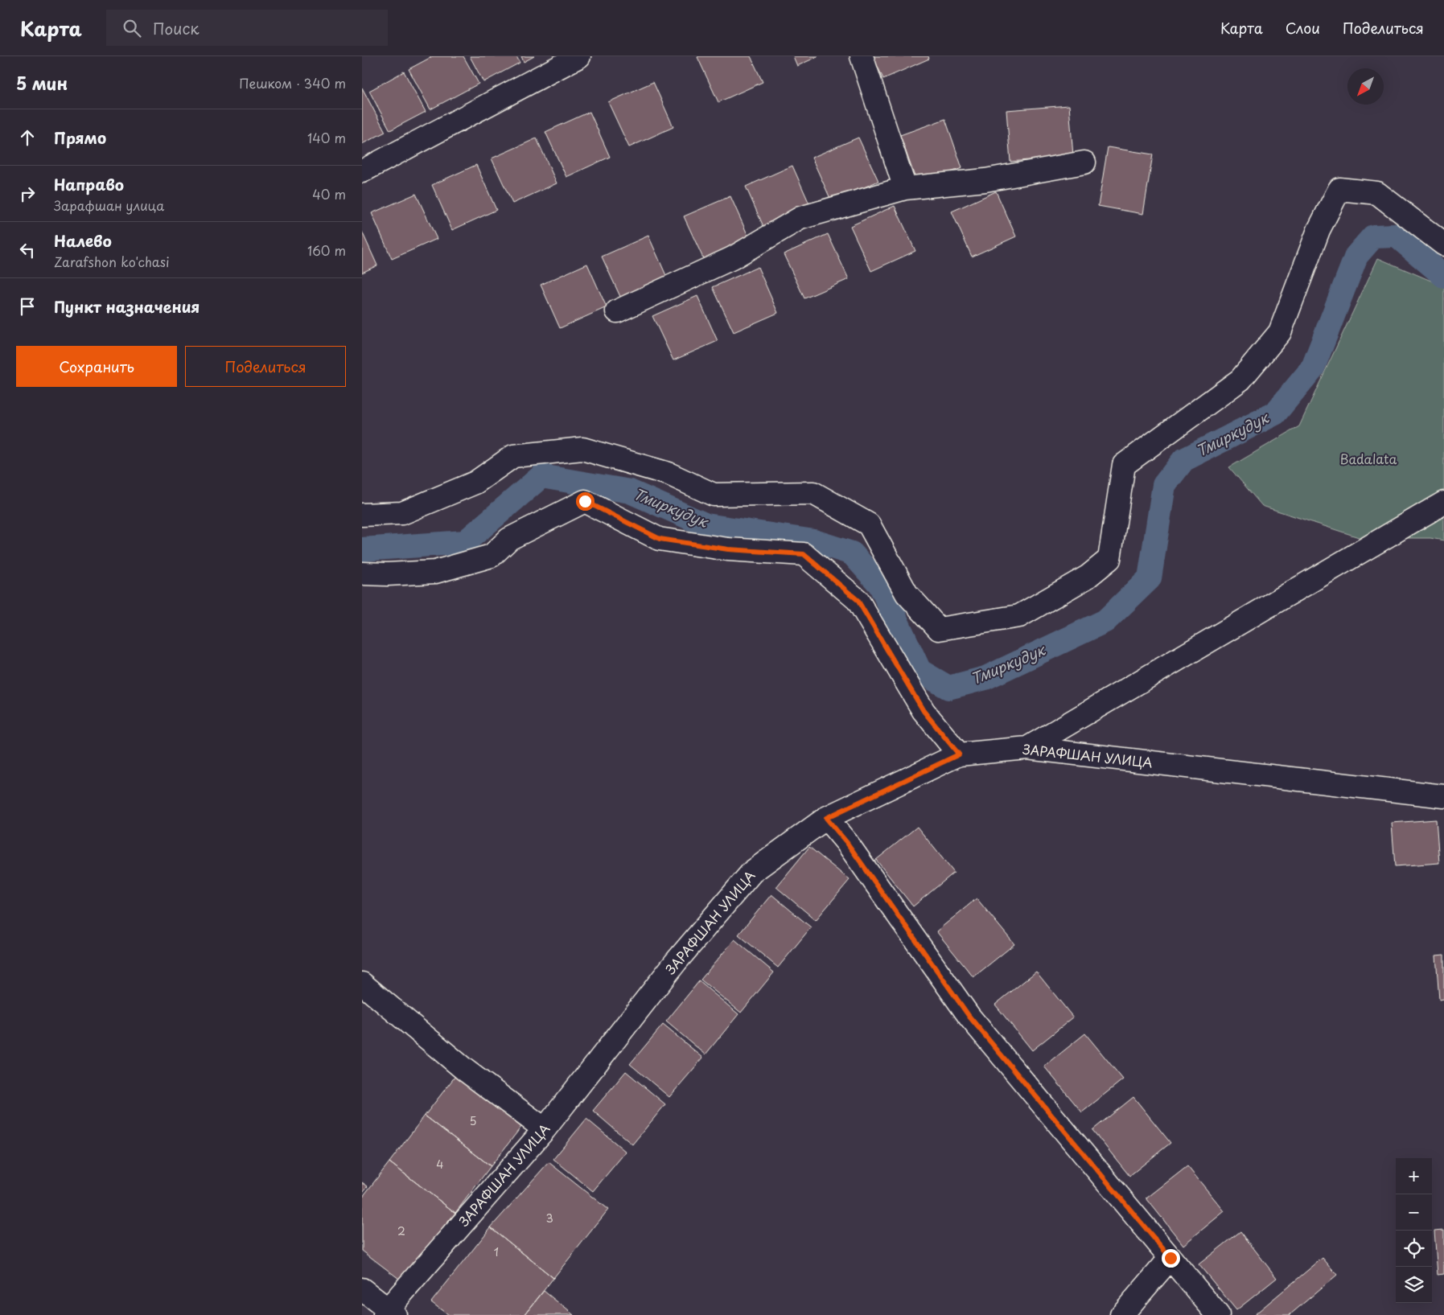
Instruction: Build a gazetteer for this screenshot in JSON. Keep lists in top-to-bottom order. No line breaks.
{"streets":{"street":["ЗАРАФШАН УЛИЦА"]},"water":["Тмиркудук"],"parks":["Badalata"],"house_numbers":["5","4","3","2","1"],"north":"bottom left","page":{"header":"Карта","search":"Поиск","nav":["Карта","Слои","Поделиться"],"heading":["5 мин","Пешком · 340 m"],"list":[["Прямо","140 m"],["Направо","Зарафшан улица","40 m"],["Налево","Zarafshon ko'chasi","160 m"],"Пункт назначения"],"buttons":["Сохранить","Поделиться"],"map_buttons":["+","−"]}}
